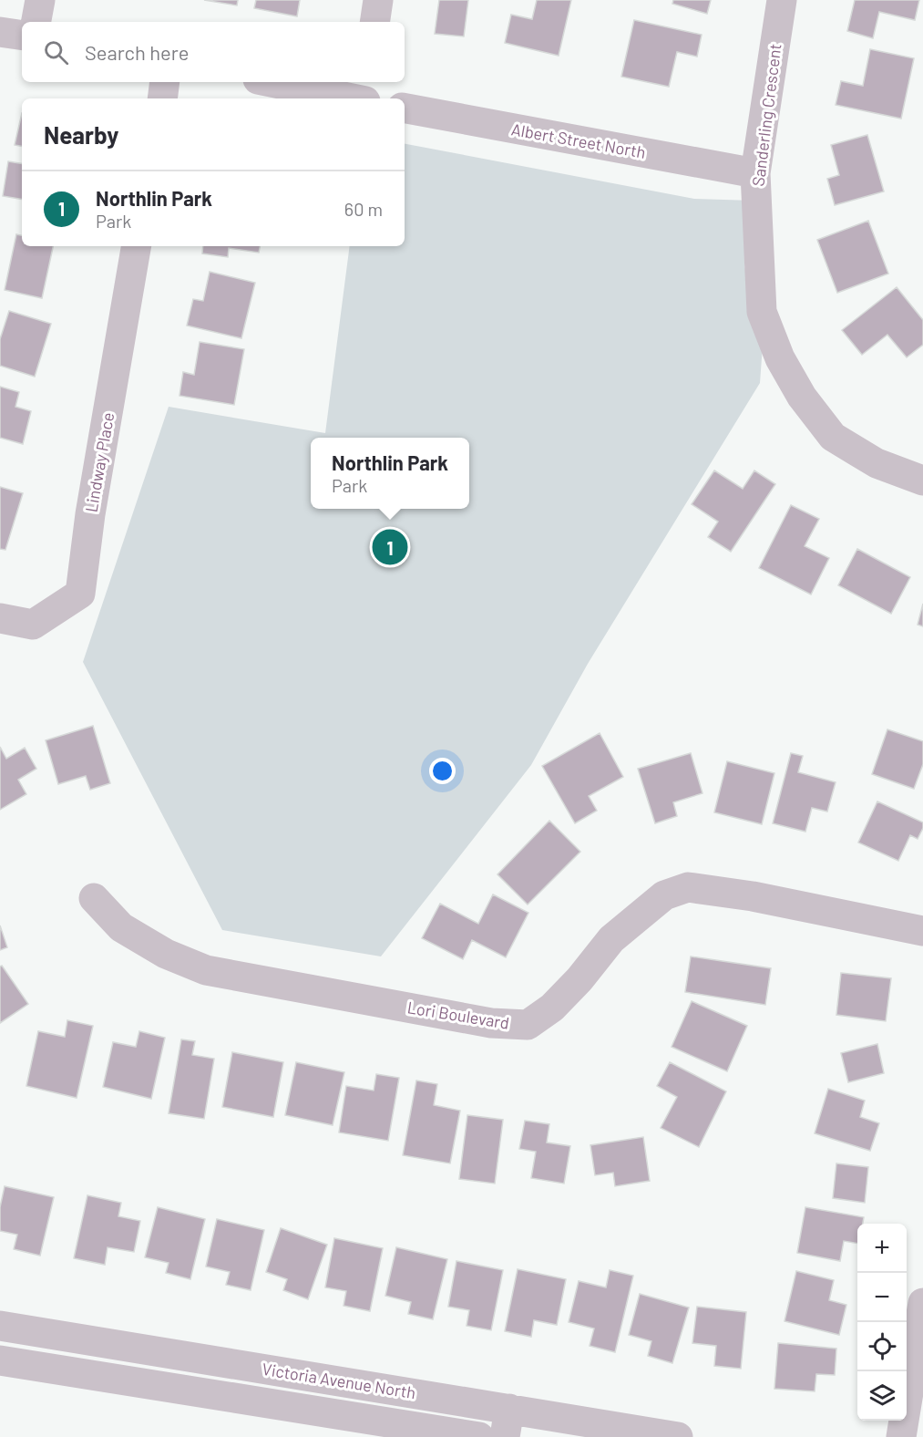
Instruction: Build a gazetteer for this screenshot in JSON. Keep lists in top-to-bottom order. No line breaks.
{"streets":{"street":["Sanderling Crescent","Albert Street North","Lindway Place","Lori Boulevard","Victoria Avenue North"]},"crossings":[["Sanderling Crescent","Albert Street North"]],"page":{"search":"Search here","heading":"Nearby","list":[{"mark":"1","name":"Northlin Park","note":"Park","value":"60 m"}],"popup":["Northlin Park","Park"],"pins":"1","map_buttons":["+","−"]}}
